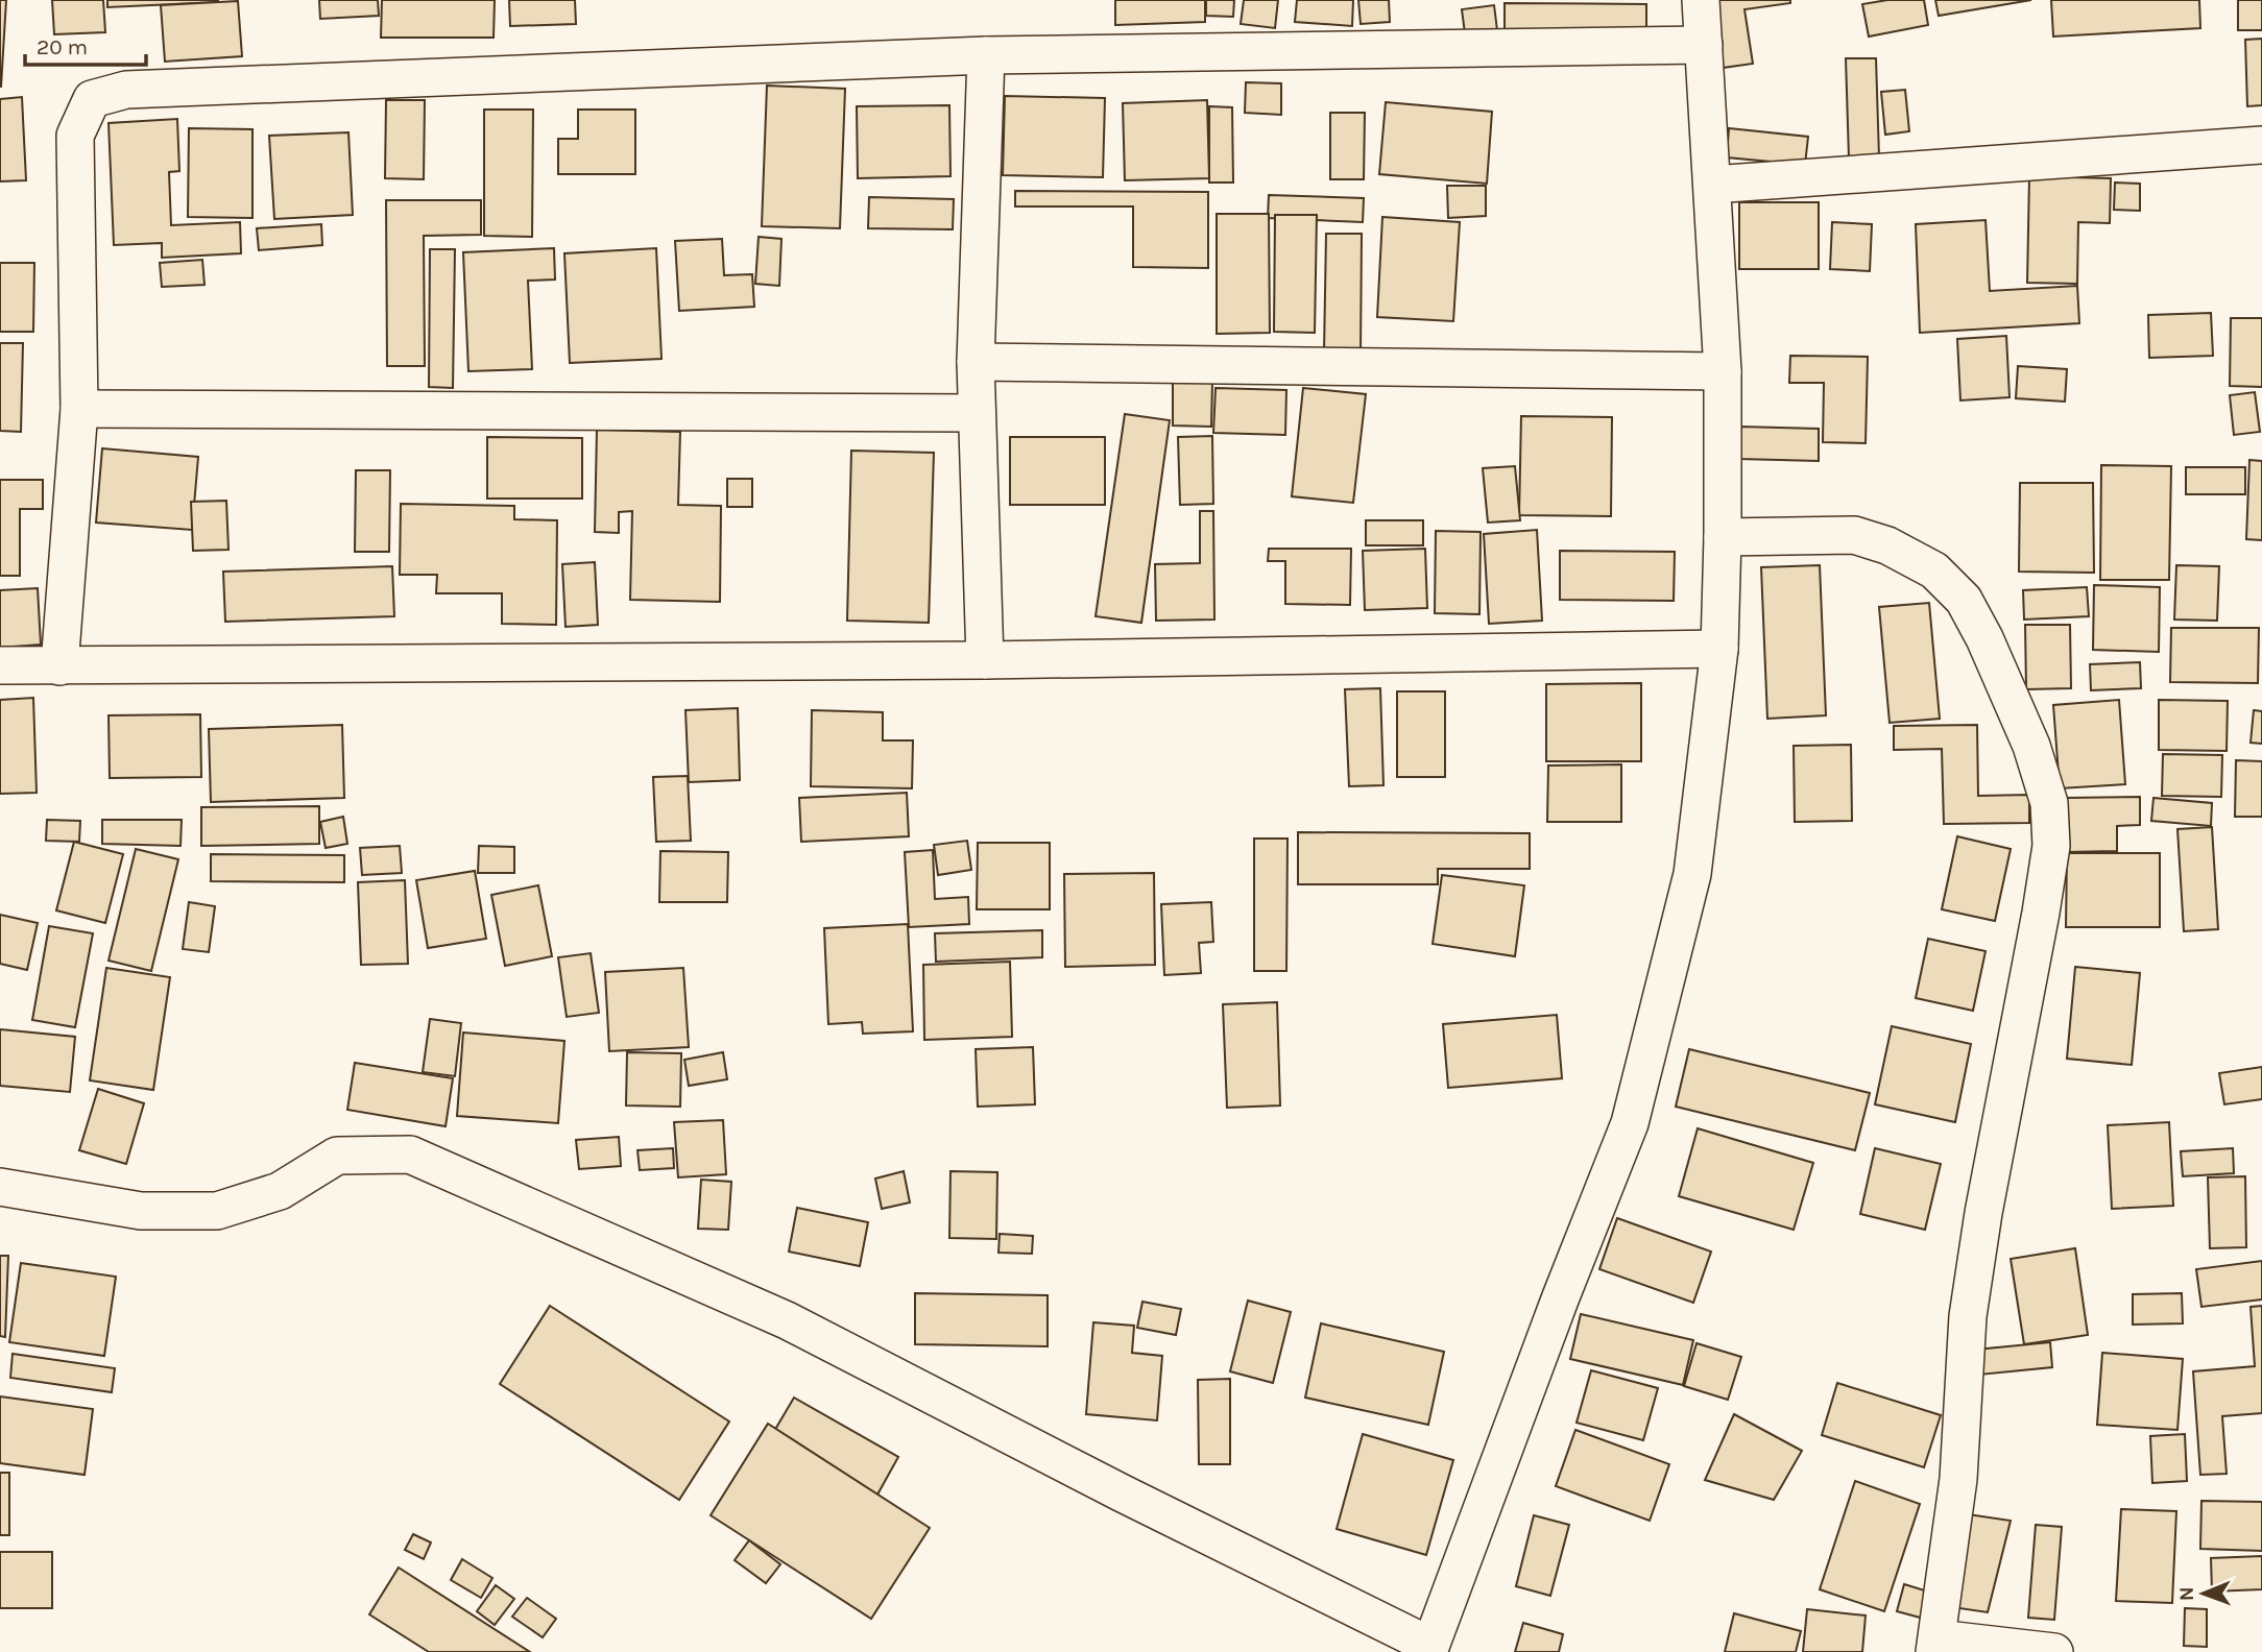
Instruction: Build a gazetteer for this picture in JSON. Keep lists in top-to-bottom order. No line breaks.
{"scale_bar":"20 m","north":"left"}
